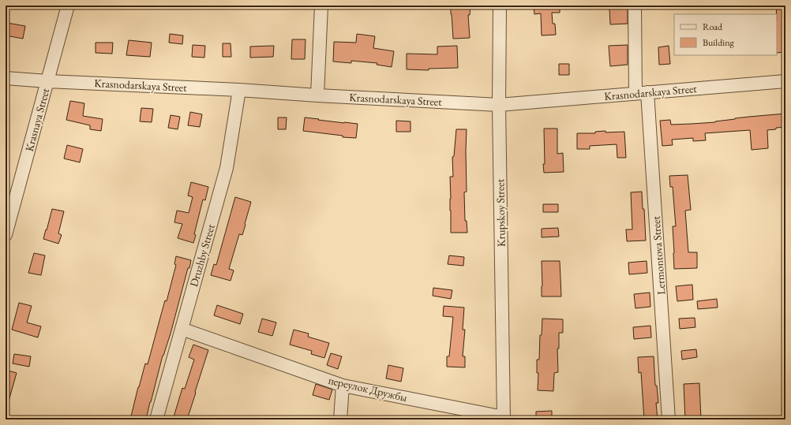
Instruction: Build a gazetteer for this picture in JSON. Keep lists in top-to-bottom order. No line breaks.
{"streets":{"street":["Krasnodarskaya Street","Krasnaya Street","Krupskoy Street","Druzhby Street","Lermontova Street","переулок Дружбы"]},"crossings":[["Krasnodarskaya Street","Krasnaya Street"],["Krasnodarskaya Street","Krupskoy Street"],["Krasnodarskaya Street","Druzhby Street"],["Krasnodarskaya Street","Lermontova Street"],["Krupskoy Street","переулок Дружбы"],["Druzhby Street","переулок Дружбы"]],"legend":["Road","Building"]}
